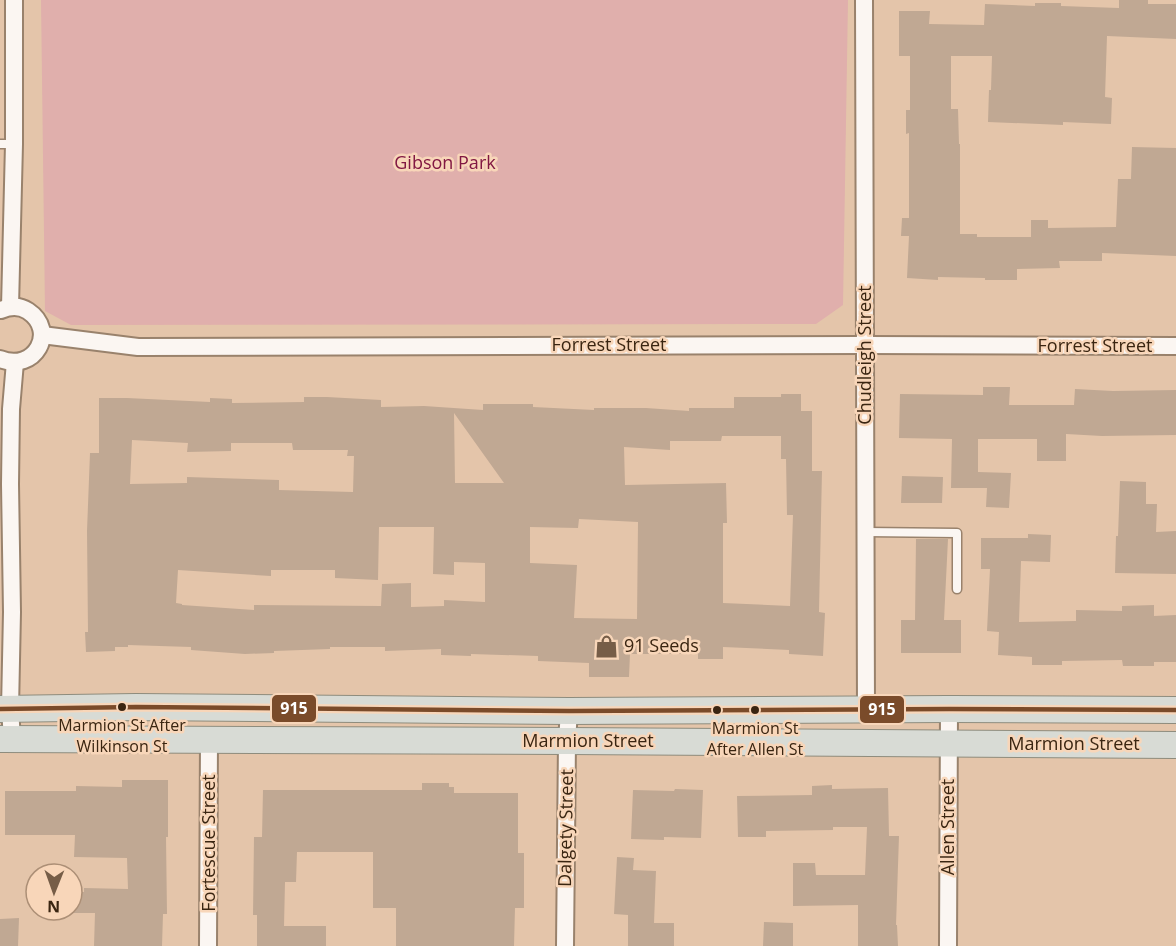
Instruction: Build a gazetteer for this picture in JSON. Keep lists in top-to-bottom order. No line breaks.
{"streets":{"main road":["Marmion Street"],"street":["Forrest Street","Chudleigh Street","Allen Street","Dalgety Street","Fortescue Street"]},"crossings":[["Forrest Street","Chudleigh Street"],["Chudleigh Street","Marmion Street"],["Marmion Street","Allen Street"],["Marmion Street","Dalgety Street"],["Marmion Street","Fortescue Street"]],"parks":["Gibson Park"],"places":{"shop":["91 Seeds"],"other":["Marmion St After Wilkinson St","Marmion St After Allen St"]},"lines":["transit line 915"],"north":"bottom"}
